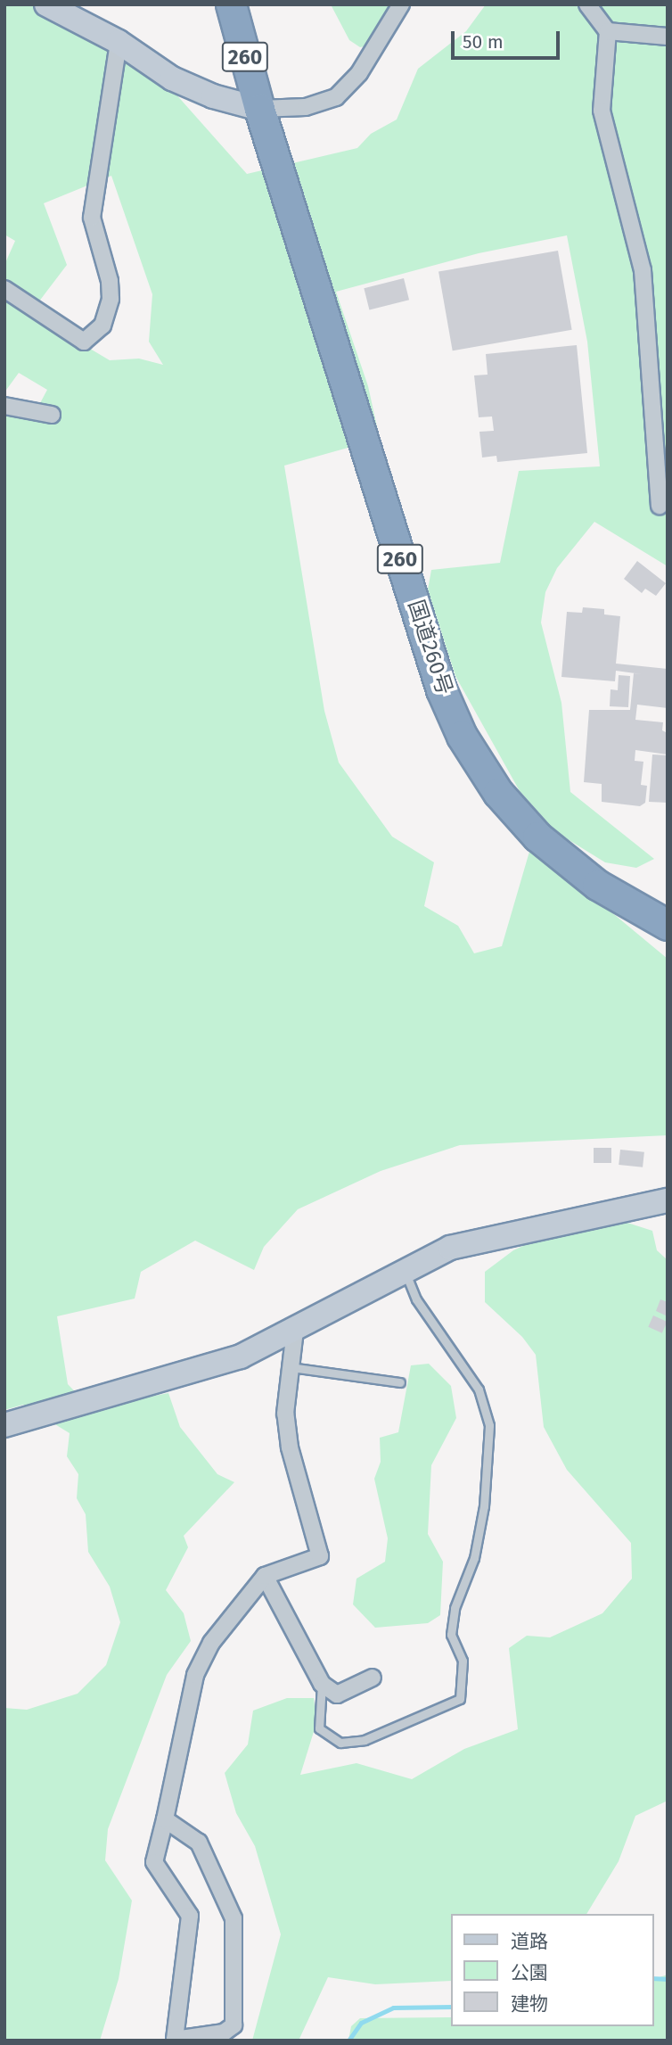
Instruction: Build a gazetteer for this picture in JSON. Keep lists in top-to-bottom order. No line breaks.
{"streets":{"highway":["260","国道260号"]},"crossings":[["260","国道260号"]],"legend":["道路","公園","建物"],"scale_bar":"50 m"}
